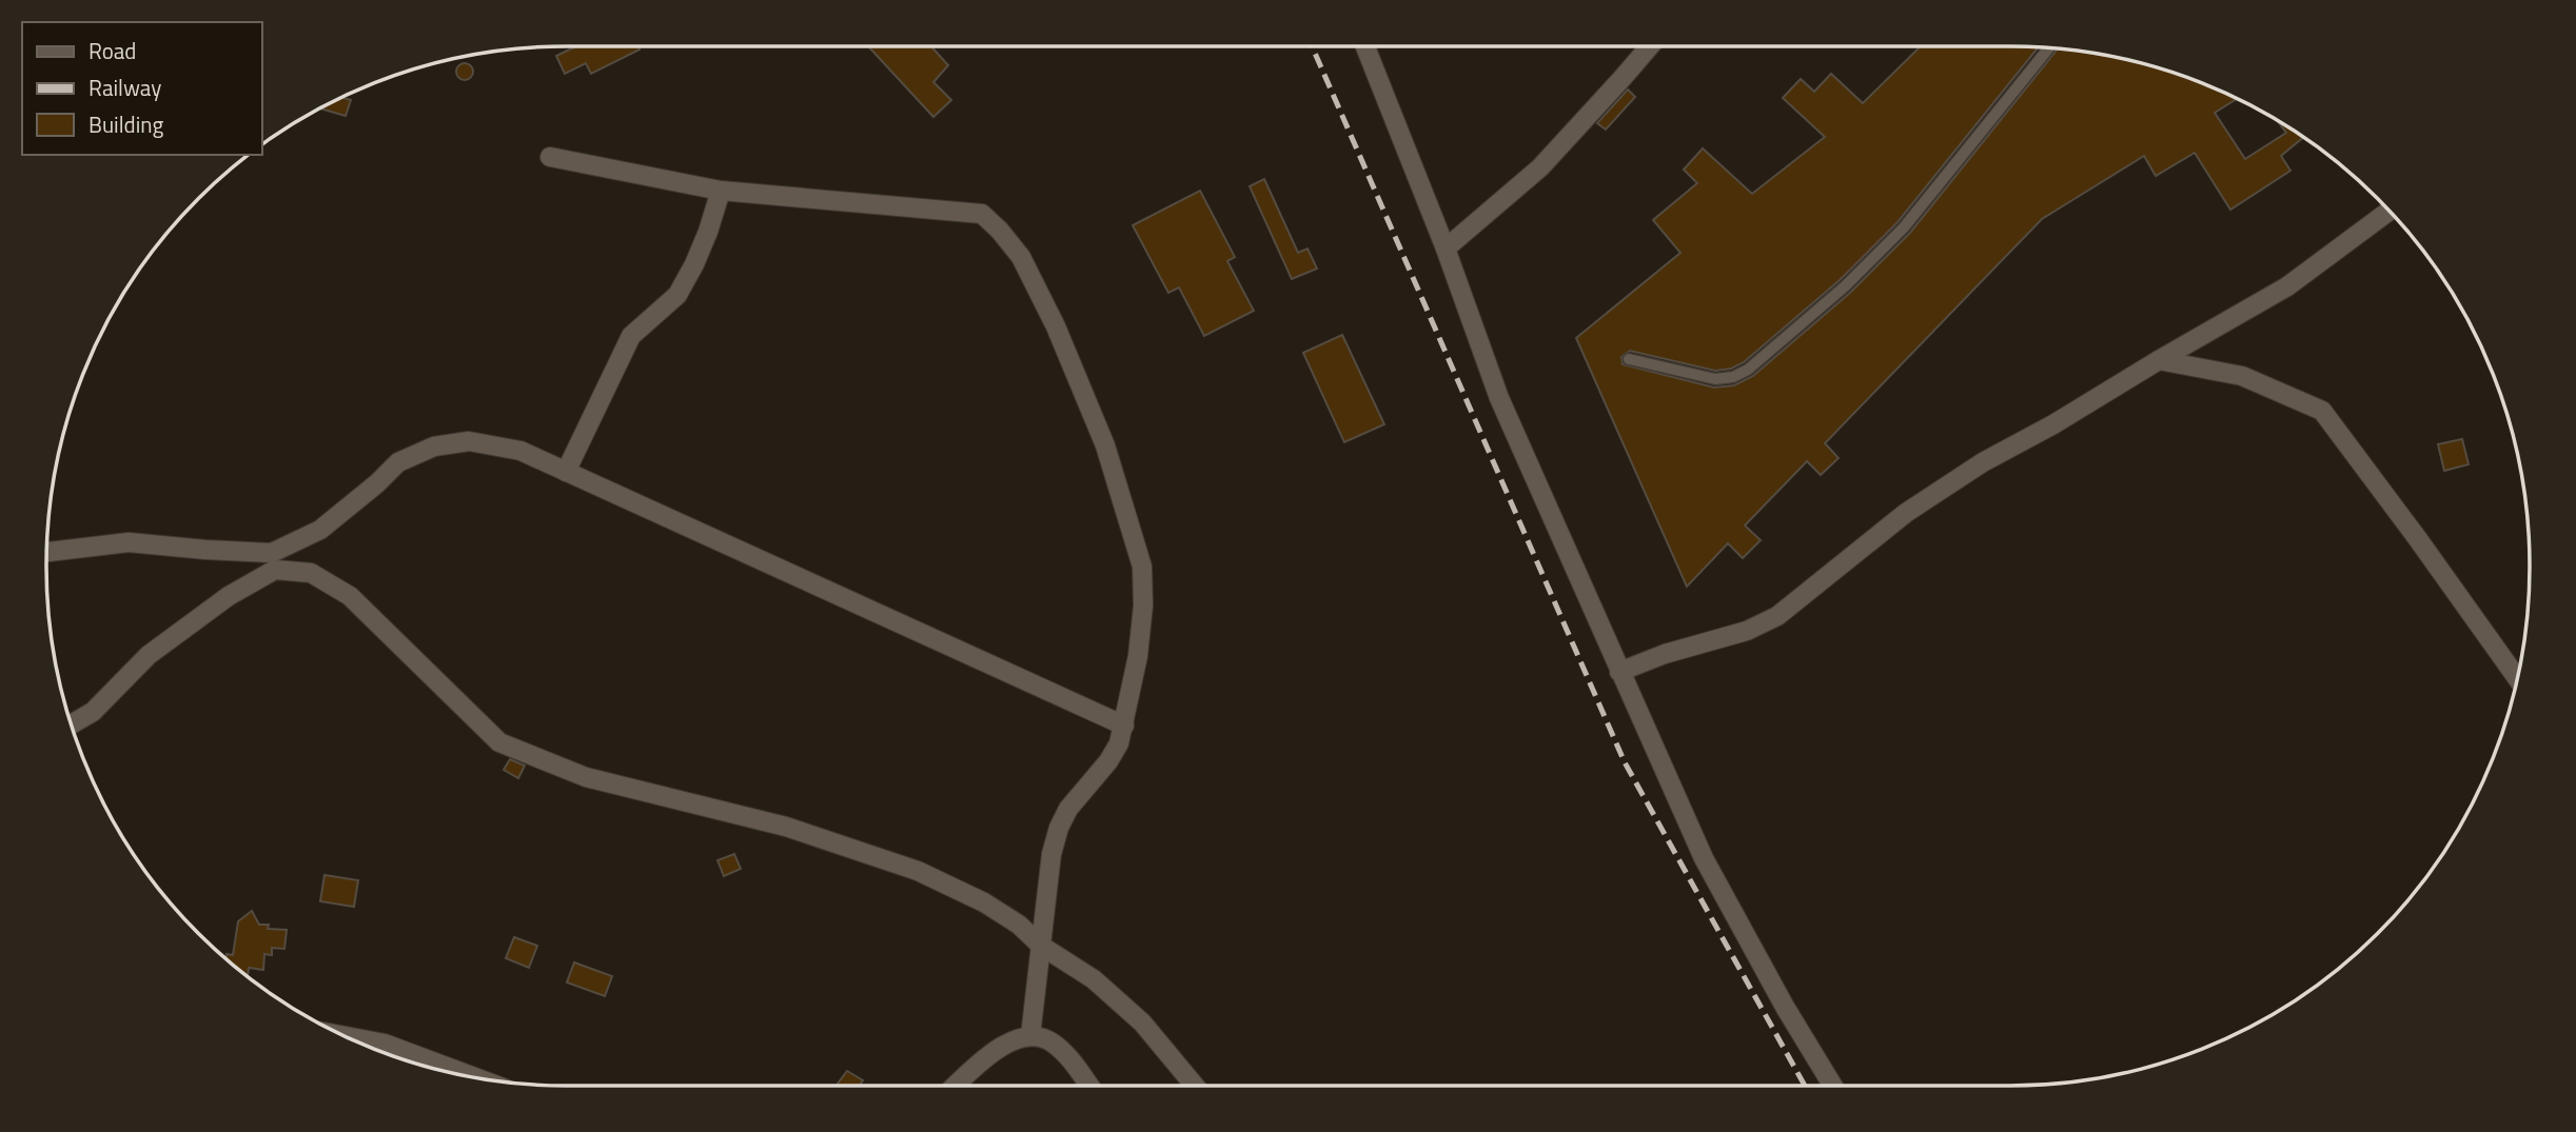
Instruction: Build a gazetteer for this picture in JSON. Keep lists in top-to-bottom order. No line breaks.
{"legend":["Road","Railway","Building"]}
